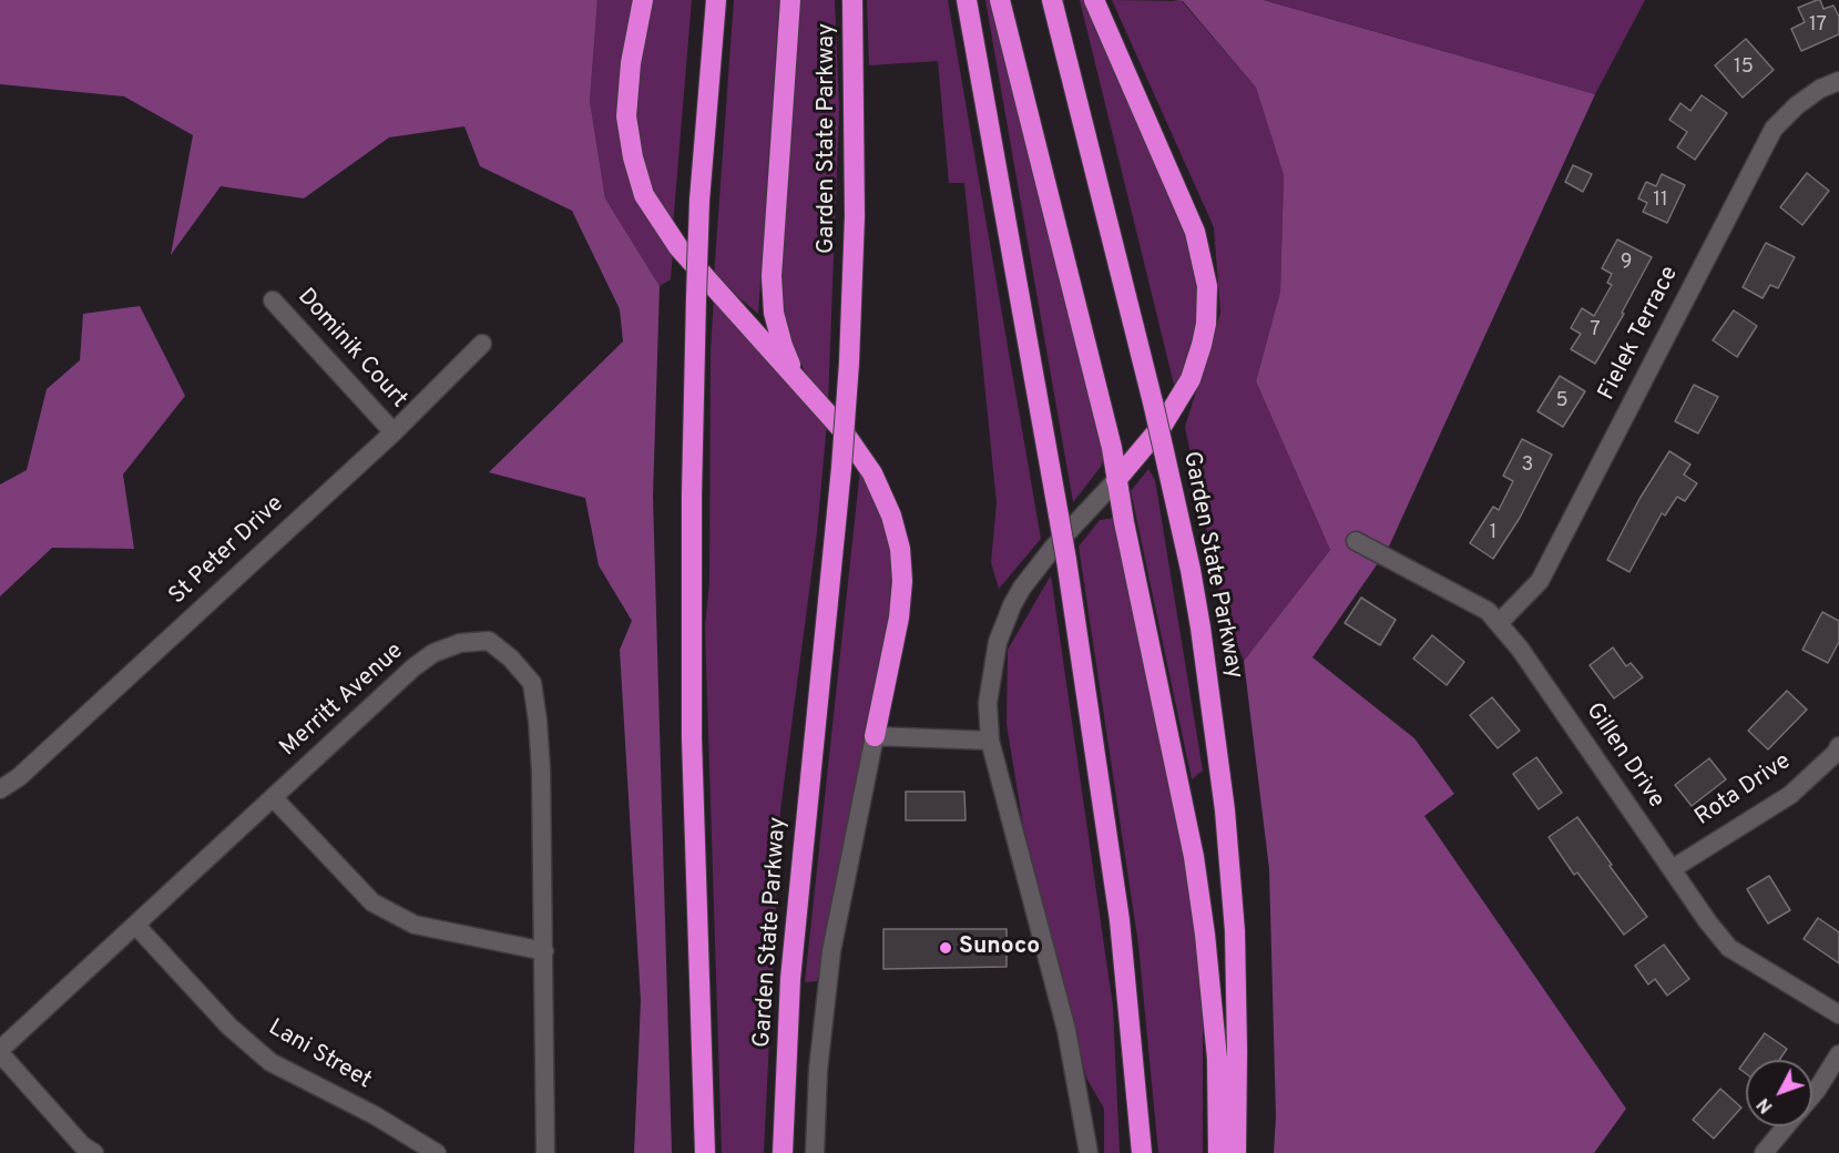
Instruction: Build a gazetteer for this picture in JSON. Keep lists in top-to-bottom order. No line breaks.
{"streets":{"highway":["Garden State Parkway"],"street":["Fielek Terrace","Dominik Court","St Peter Drive","Merritt Avenue","Gillen Drive","Rota Drive","Lani Street"]},"crossings":[["Fielek Terrace","Gillen Drive"],["Dominik Court","St Peter Drive"],["Merritt Avenue","Lani Street"],["Gillen Drive","Rota Drive"]],"places":["Sunoco"],"house_numbers":["17","15","11","9","7","5","3","1"],"north":"bottom left"}
